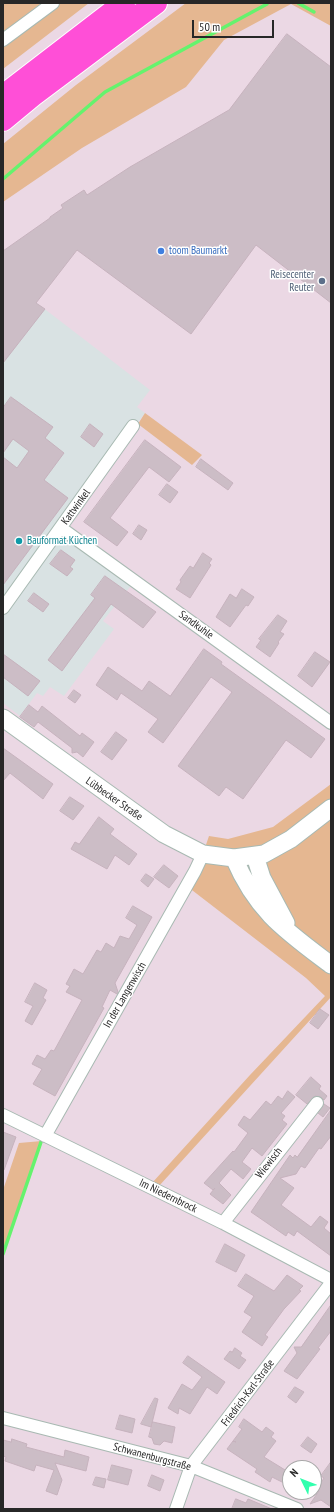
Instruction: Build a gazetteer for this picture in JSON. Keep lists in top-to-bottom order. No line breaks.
{"streets":{"main road":["Lübbecker Straße"],"street":["Kattwinkel","Sandkuhle","In der Langenwisch","Wiewisch","Im Niedernbrock","Friedrich-Karl-Straße","Schwanenburgstraße"]},"crossings":[["Kattwinkel","Sandkuhle"],["Lübbecker Straße","In der Langenwisch"],["In der Langenwisch","Im Niedernbrock"],["Wiewisch","Im Niedernbrock"],["Im Niedernbrock","Friedrich-Karl-Straße"],["Friedrich-Karl-Straße","Schwanenburgstraße"]],"places":["toom Baumarkt","Reisecenter Reuter","Bauformat Küchen"],"scale_bar":"50 m","north":"top left"}
